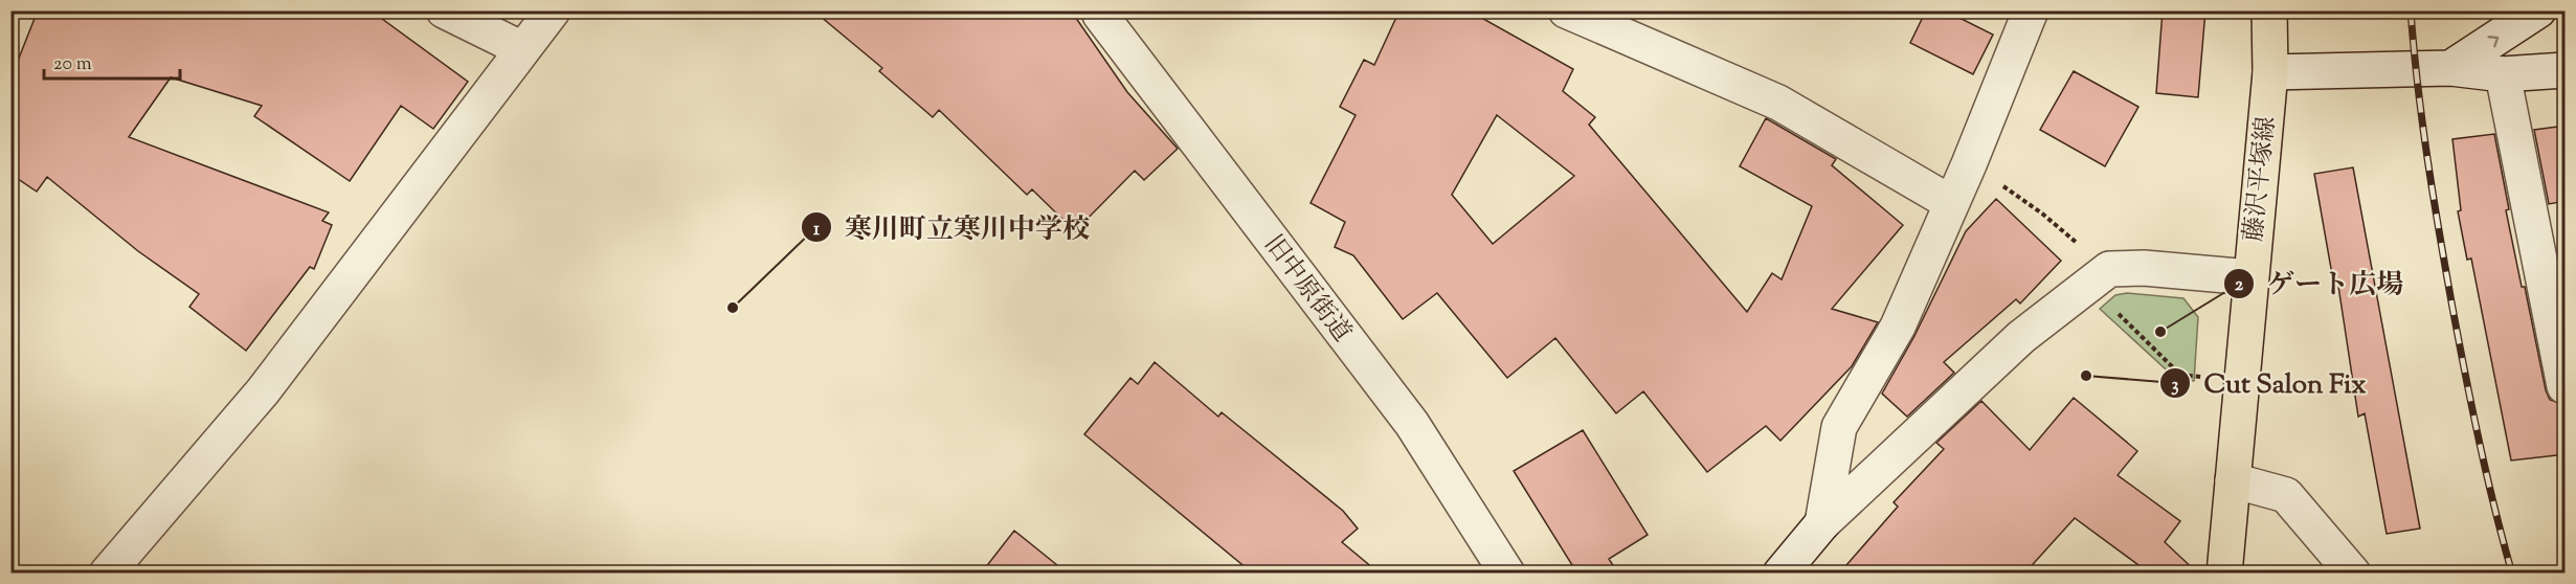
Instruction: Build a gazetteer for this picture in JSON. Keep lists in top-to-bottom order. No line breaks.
{"streets":{"main road":["藤沢平塚線"],"street":["旧中原街道"]},"places":["寒川町立寒川中学校","ゲート広場","Cut Salon Fix"],"scale_bar":"20 m"}
